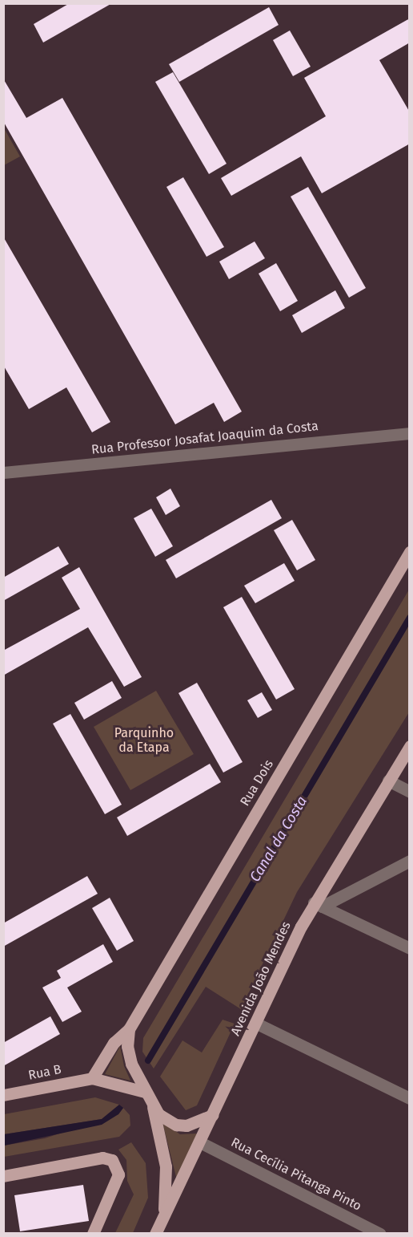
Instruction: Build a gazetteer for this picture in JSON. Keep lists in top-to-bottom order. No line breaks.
{"streets":{"main road":["Rua Dois","Avenida João Mendes","Rua B"],"street":["Rua Professor Josafat Joaquim da Costa","Rua Cecília Pitanga Pinto"]},"crossings":[["Avenida João Mendes","Rua Cecília Pitanga Pinto"]],"water":["Canal da Costa"],"parks":["Parquinho da Etapa"]}
